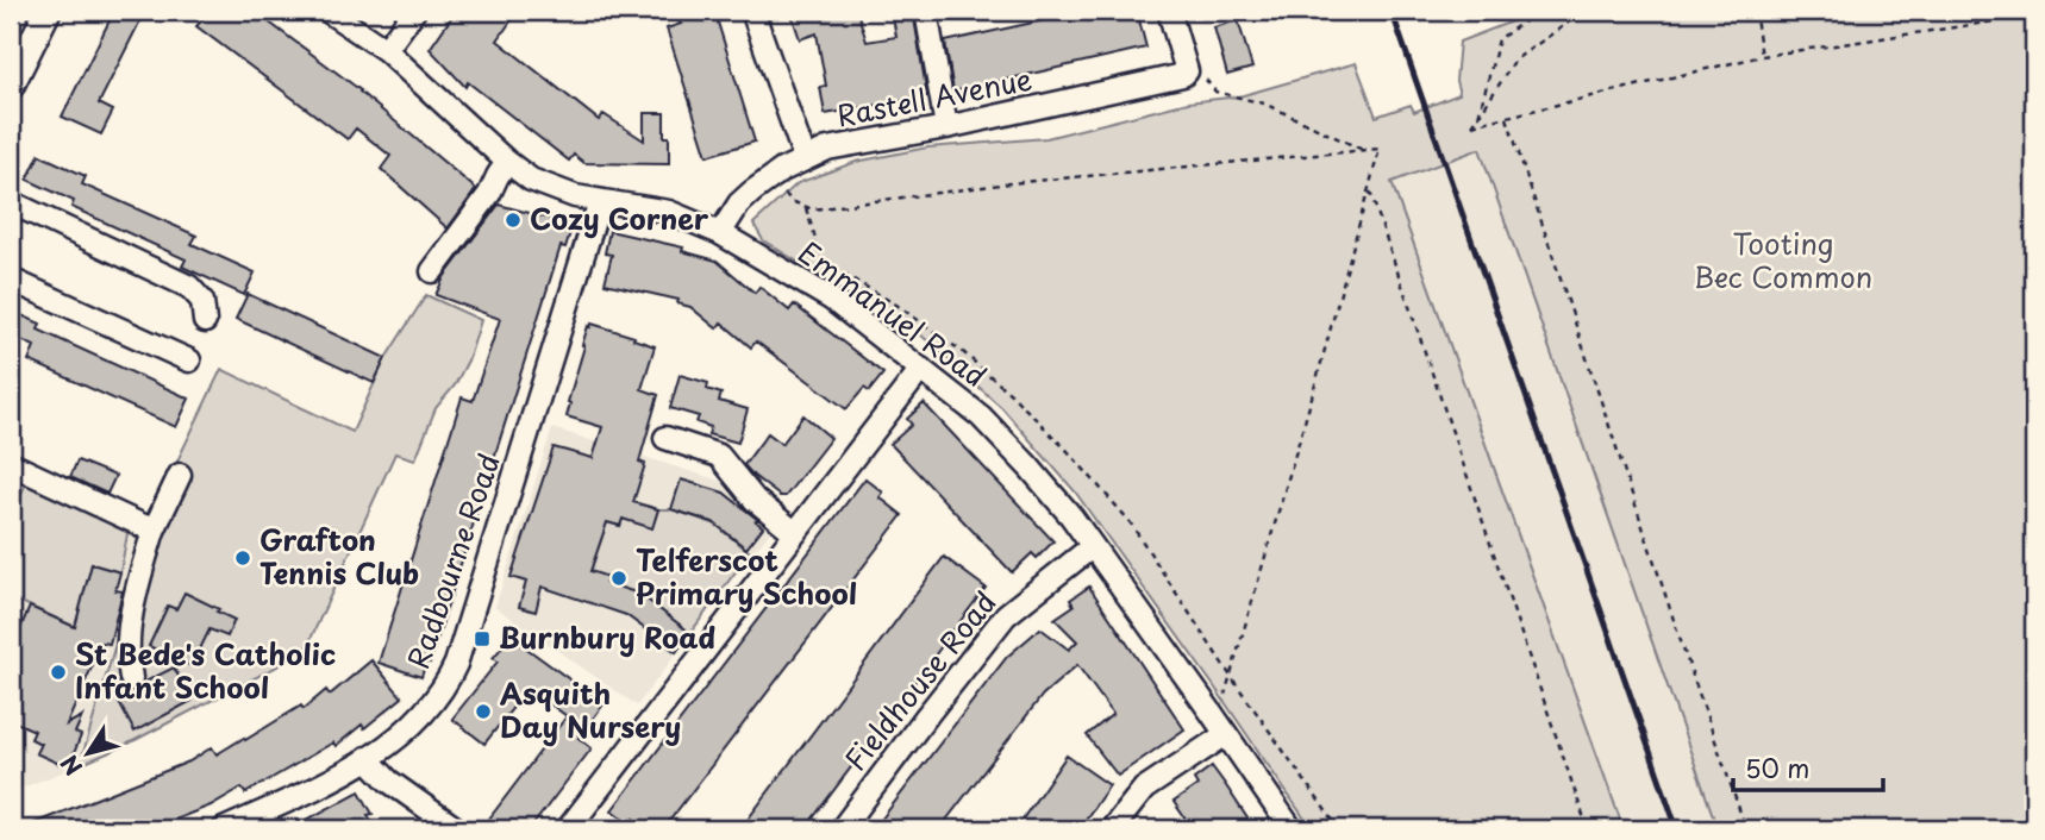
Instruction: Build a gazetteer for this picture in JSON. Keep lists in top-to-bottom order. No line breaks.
{"streets":{"street":["Rastell Avenue","Emmanuel Road","Radbourne Road","Fieldhouse Road"]},"crossings":[["Rastell Avenue","Emmanuel Road"],["Emmanuel Road","Radbourne Road"],["Emmanuel Road","Fieldhouse Road"]],"parks":["Tooting Bec Common"],"places":{"other":["Cozy Corner","Grafton Tennis Club","Telferscot Primary School","St Bede's Catholic Infant School","Asquith Day Nursery"],"transit":["Burnbury Road"]},"scale_bar":"50 m","north":"bottom left"}
